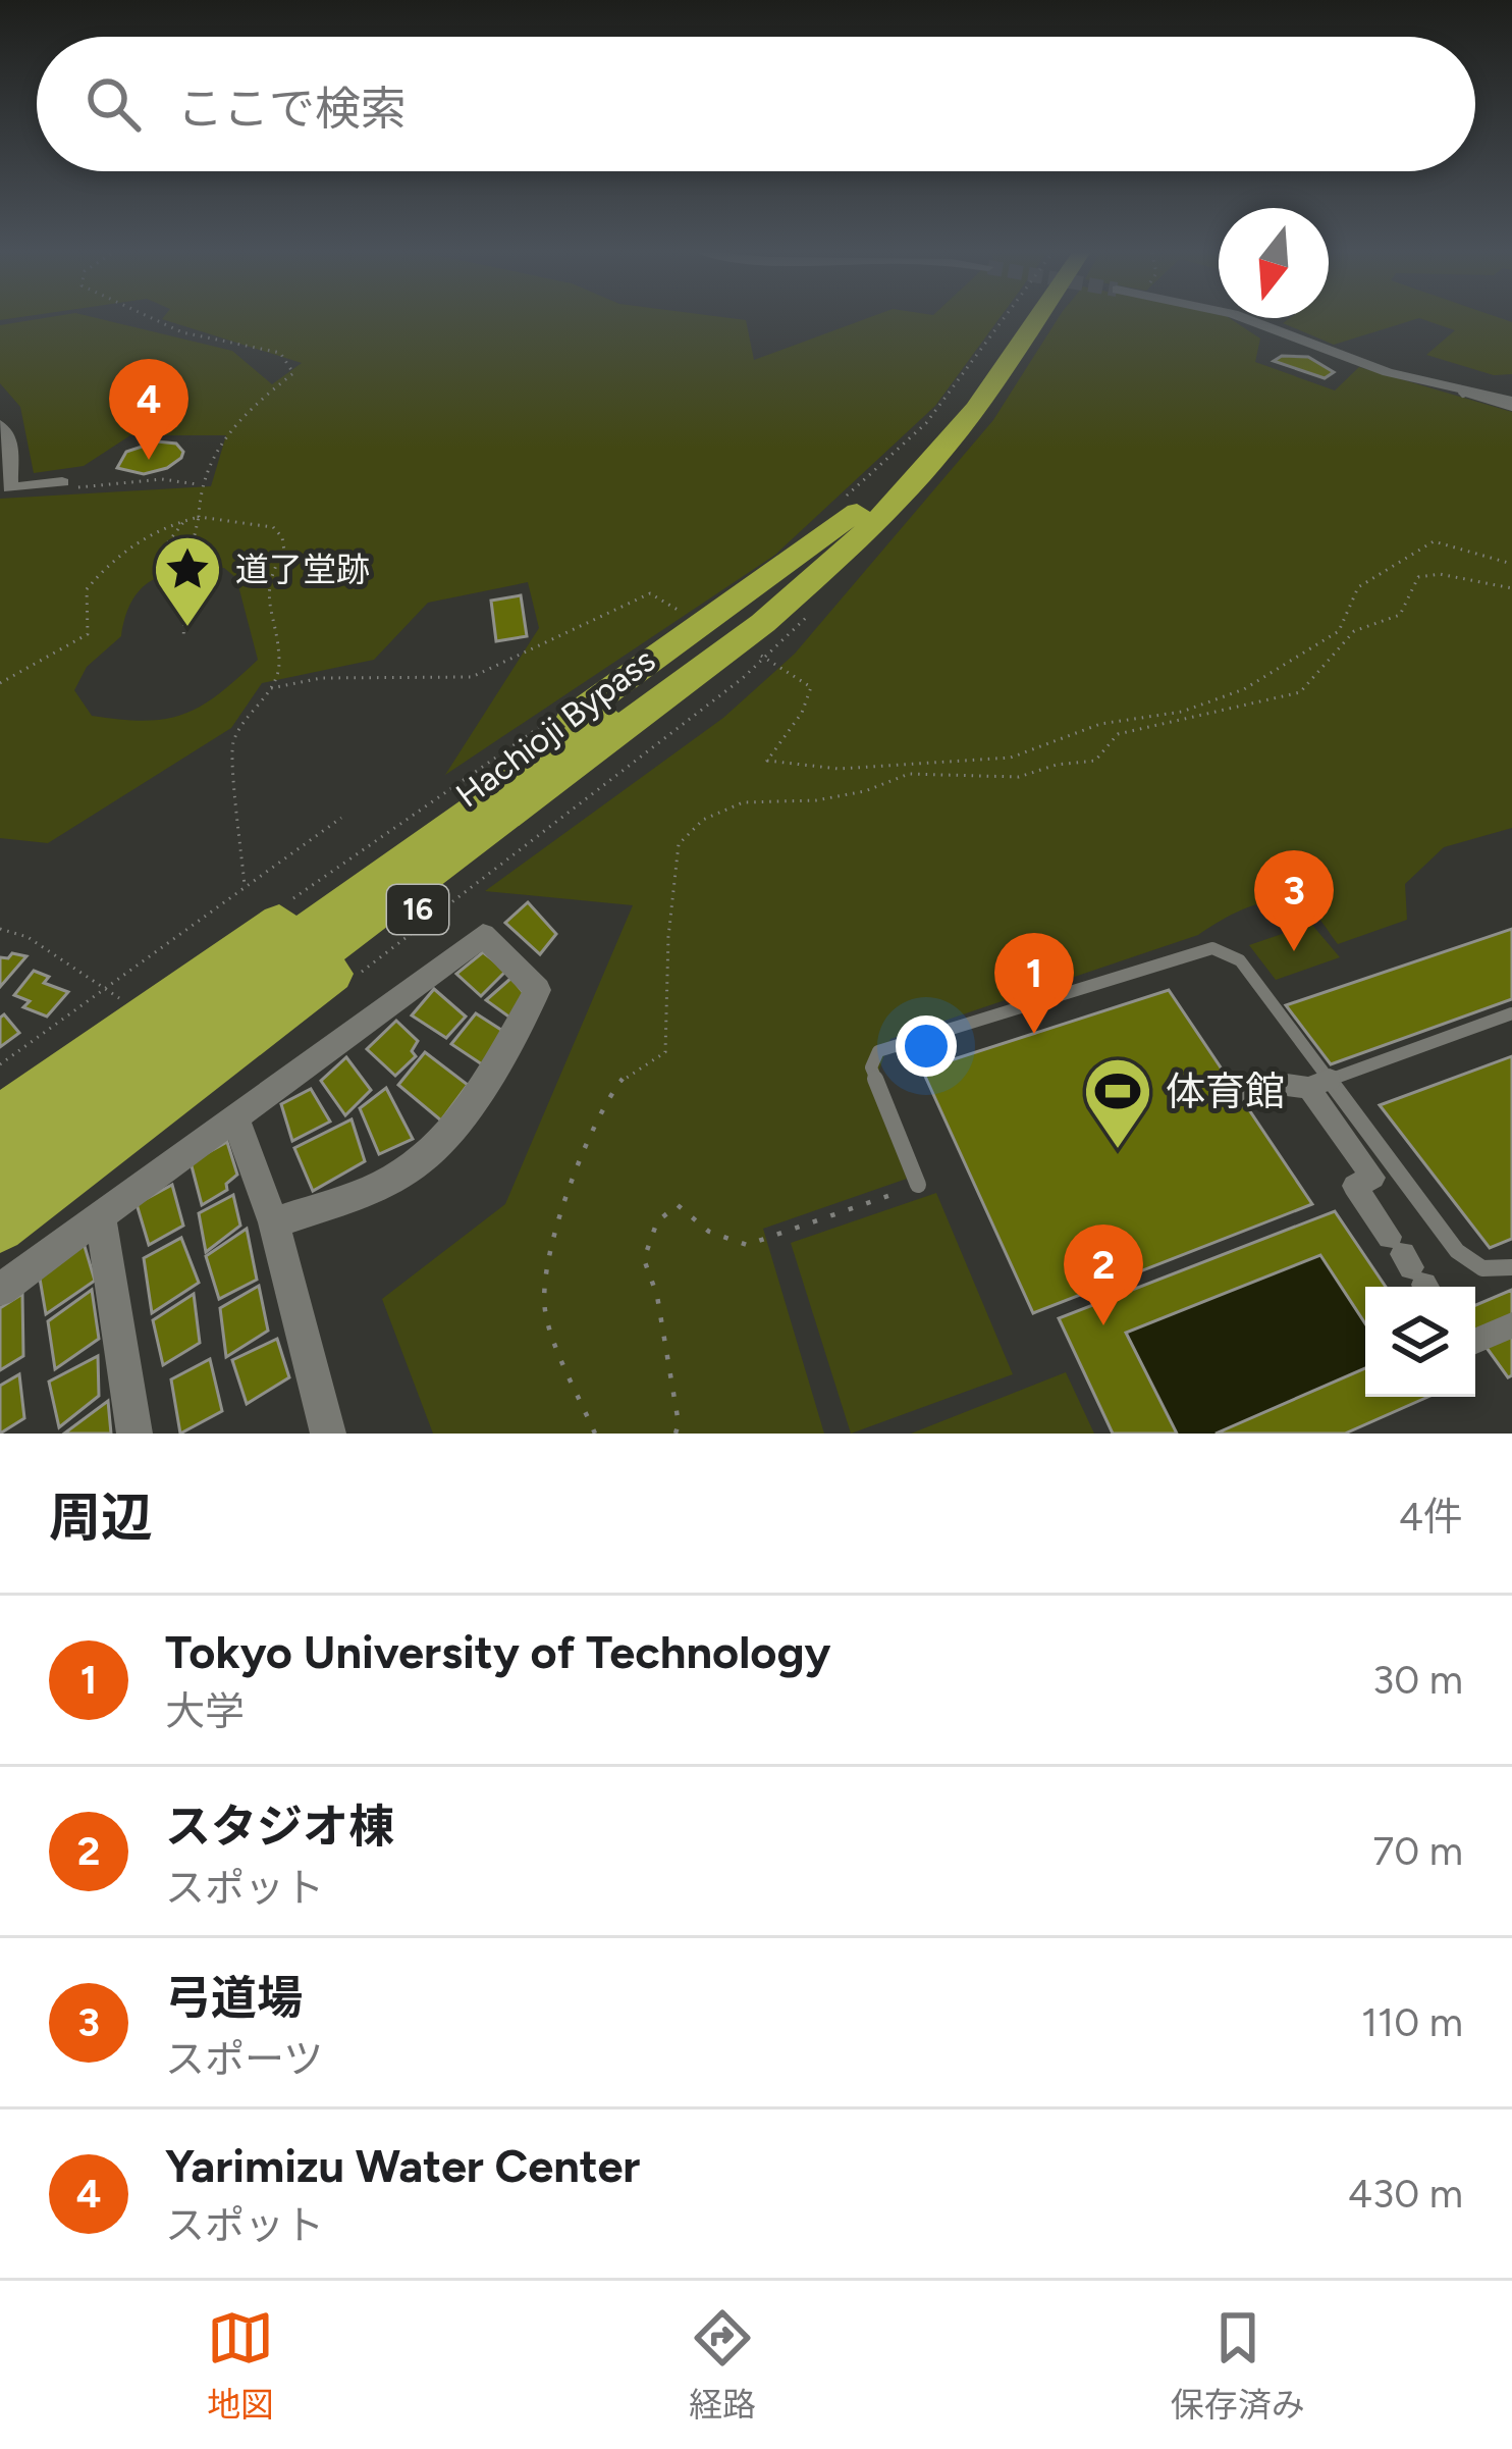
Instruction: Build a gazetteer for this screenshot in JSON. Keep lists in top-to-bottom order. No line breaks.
{"streets":{"highway":["Hachioji Bypass","16"]},"crossings":[["Hachioji Bypass","16"]],"places":{"place":["道了堂跡"],"sports":["体育館"]},"north":"bottom","page":{"search":"ここで検索","pins":["4","3","1","2"],"heading":["周辺","4件"],"list":[{"mark":"1","name":"Tokyo University of Technology","note":"大学","value":"30 m"},{"mark":"2","name":"スタジオ棟","note":"スポット","value":"70 m"},{"mark":"3","name":"弓道場","note":"スポーツ","value":"110 m"},{"mark":"4","name":"Yarimizu Water Center","note":"スポット","value":"430 m"}],"nav":["地図","経路","保存済み"]}}
